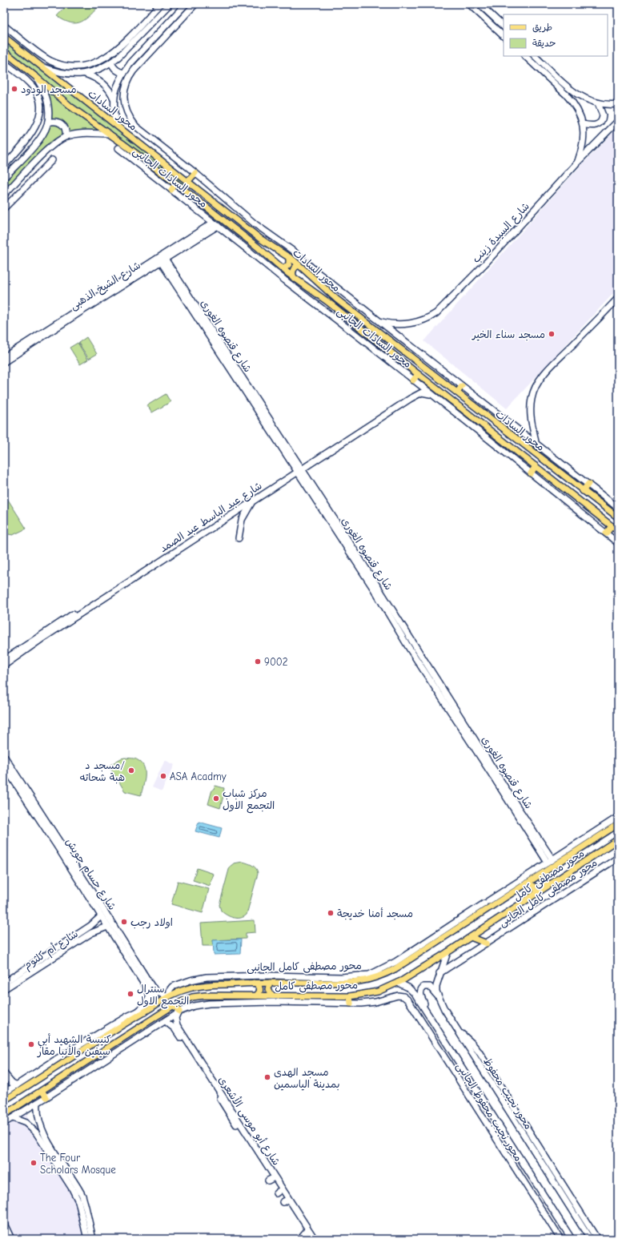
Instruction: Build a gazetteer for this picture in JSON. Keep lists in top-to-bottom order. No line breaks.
{"streets":{"main road":["محور السادات","محور مصطفى كامل"],"street":["محور السادات الجانبى","شارع السيدة زينب","شارع الشيخ الذهبى","شارع قنصوه الغورى","شارع عبد الباسط عبد الصمد","شارع حسام جويش","محور مصطفى كامل الجانبى","شارع أم كلثوم","محور نجيب محفوظ","محور نجيب محفوظ الجانبى","شارع أبو موسى الأشعرى"]},"crossings":[["محور السادات الجانبى","شارع السيدة زينب"],["محور السادات الجانبى","شارع الشيخ الذهبى"],["محور السادات الجانبى","شارع عبد الباسط عبد الصمد"],["شارع الشيخ الذهبى","شارع قنصوه الغورى"],["شارع قنصوه الغورى","شارع عبد الباسط عبد الصمد"],["شارع قنصوه الغورى","محور مصطفى كامل الجانبى"],["شارع حسام جويش","محور مصطفى كامل"],["شارع حسام جويش","محور مصطفى كامل الجانبى"],["شارع حسام جويش","شارع أم كلثوم"],["محور مصطفى كامل","محور مصطفى كامل الجانبى"],["محور مصطفى كامل","محور نجيب محفوظ"],["محور مصطفى كامل الجانبى","محور نجيب محفوظ"]],"places":["مسجد الودود","مسجد سناء الخير","9002","مسجد د/ هبة شحاته","ASA Acadmy","مركز شباب التجمع الاول","مسجد أمنا خديجة","اولاد رجب","سنترال التجمع الاول","كنيسة الشهيد أبي سيفين والأنبا مقار","مسجد الهدى بمدينة الياسمين","The Four Scholars Mosque"],"legend":["طريق","حديقة"]}
